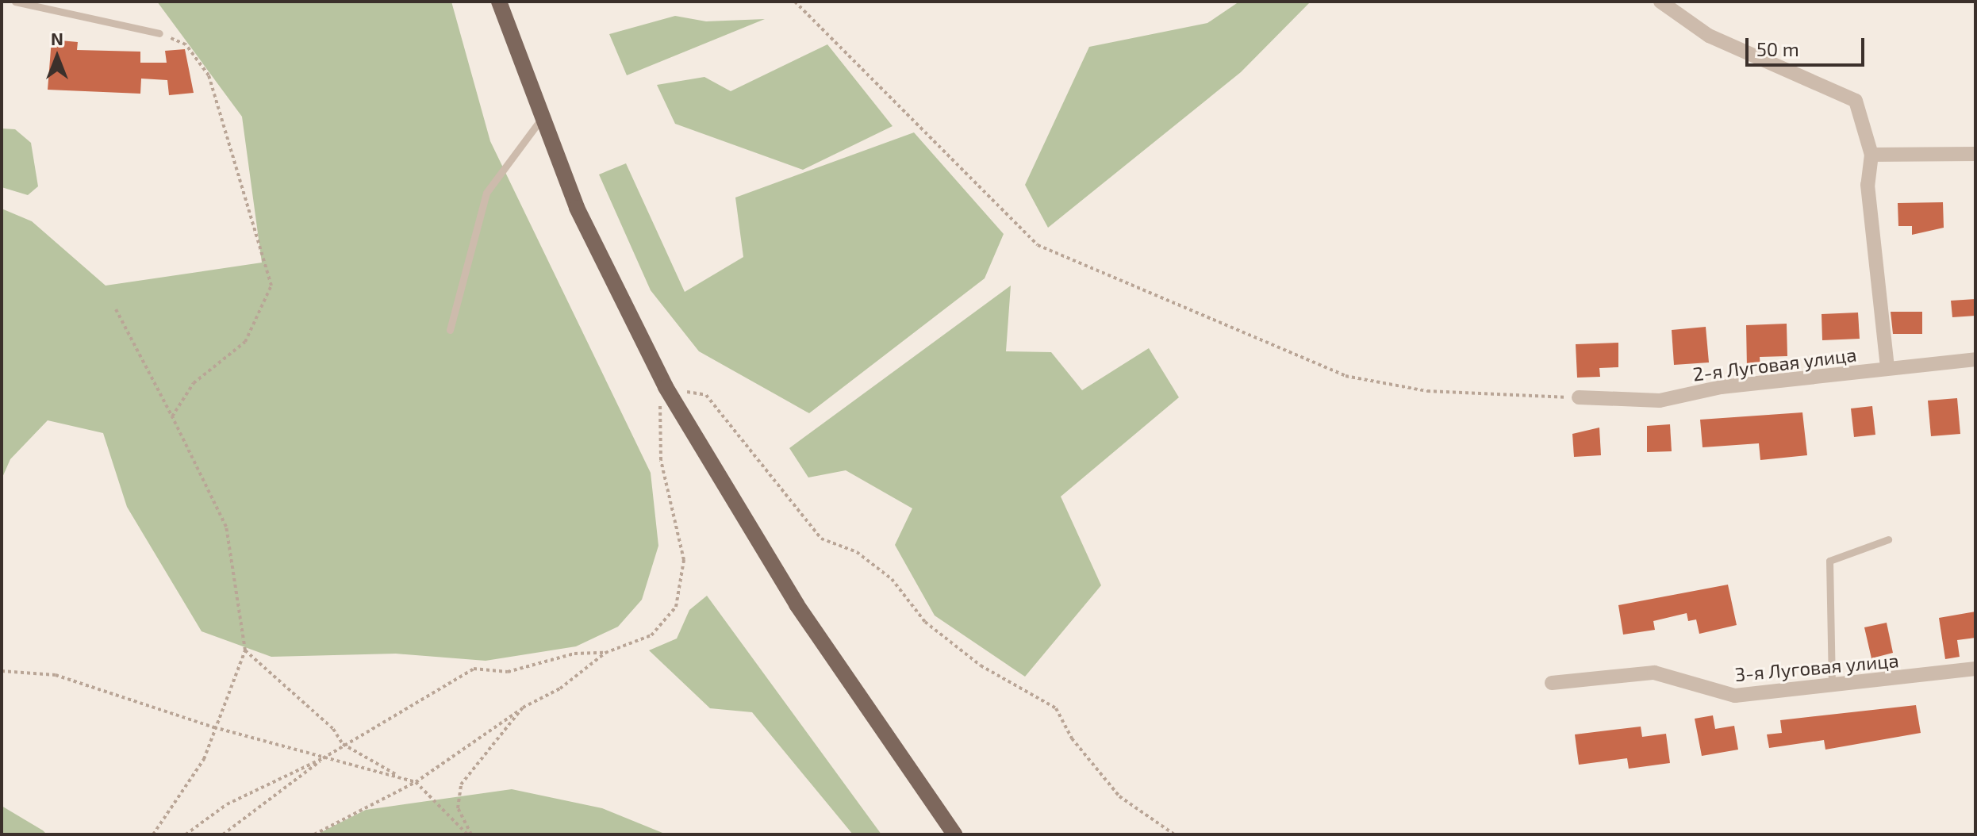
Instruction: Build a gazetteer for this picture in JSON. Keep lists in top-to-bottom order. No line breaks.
{"streets":{"street":["2-я Луговая улица","3-я Луговая улица"]},"scale_bar":"50 m","north":"top"}
